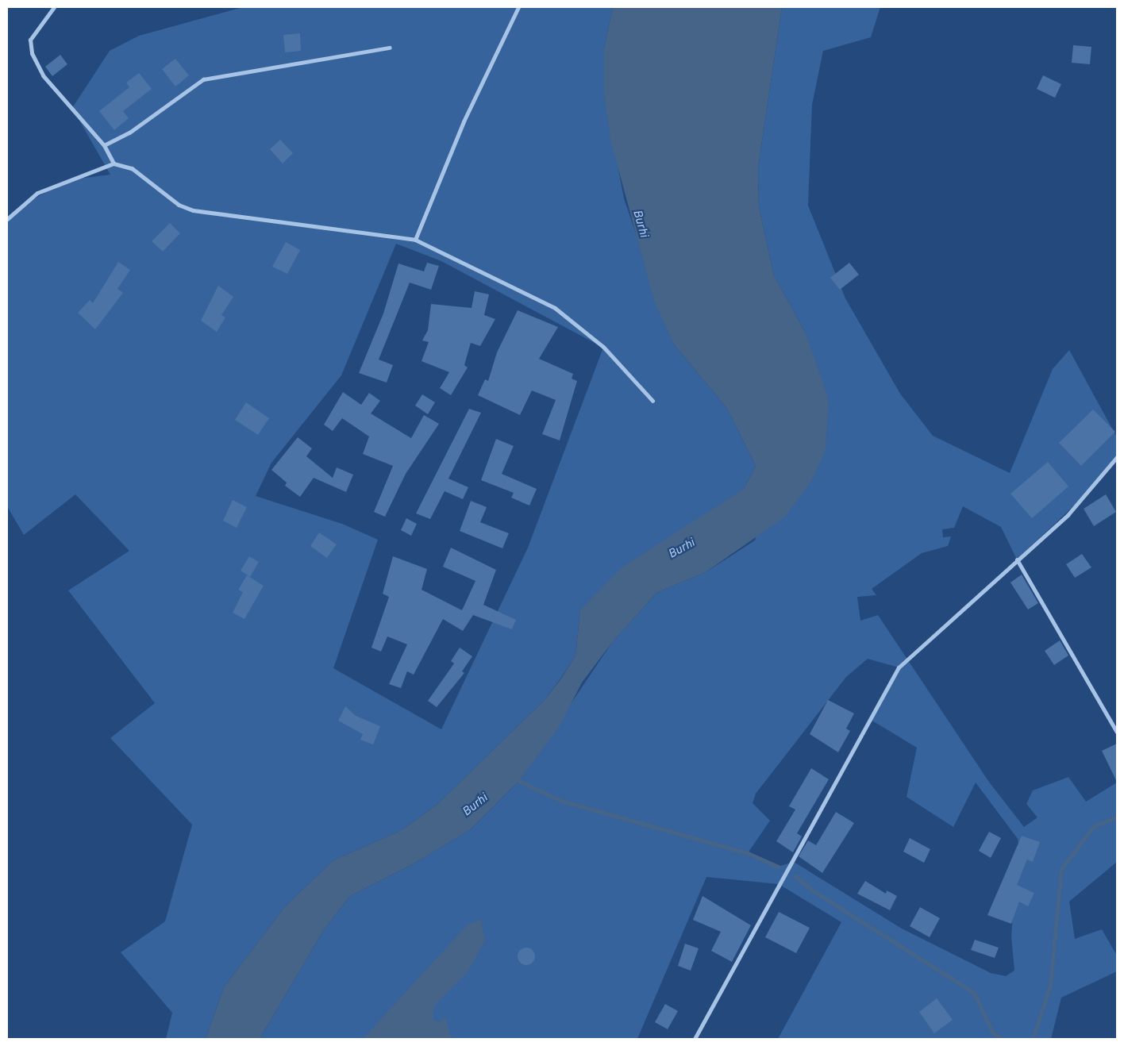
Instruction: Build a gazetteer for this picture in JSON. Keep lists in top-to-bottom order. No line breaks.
{"water":["Burhi"]}
